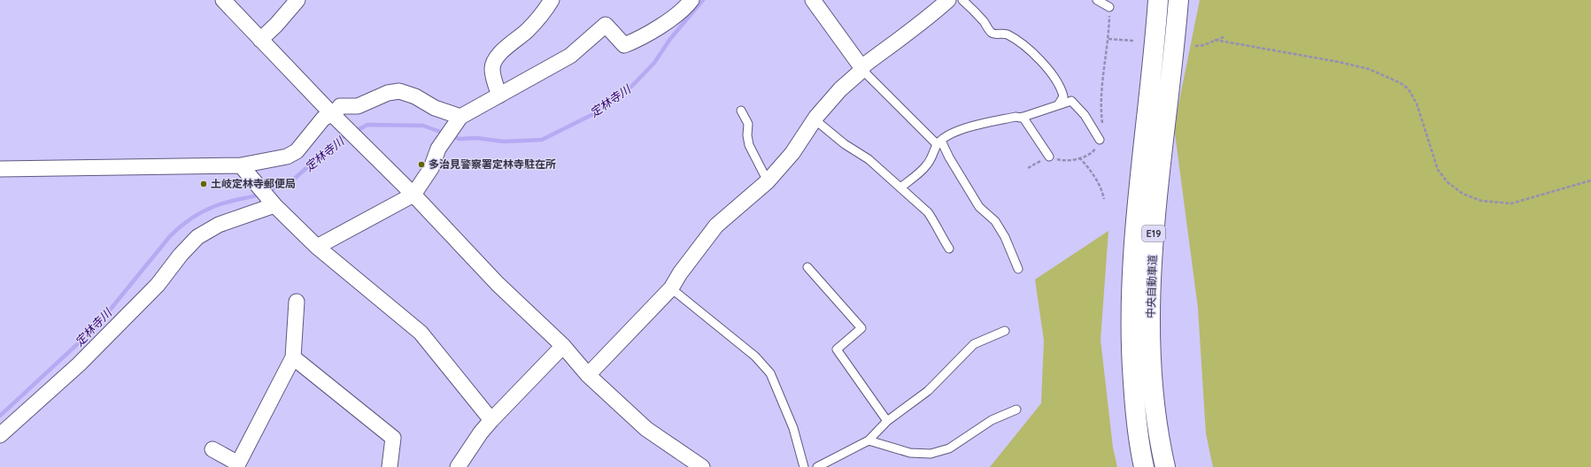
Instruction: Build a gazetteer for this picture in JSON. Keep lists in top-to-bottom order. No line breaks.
{"streets":{"highway":["E19","中央自動車道"]},"water":["定林寺川"],"places":["多治見警察署定林寺駐在所","土岐定林寺郵便局"]}
